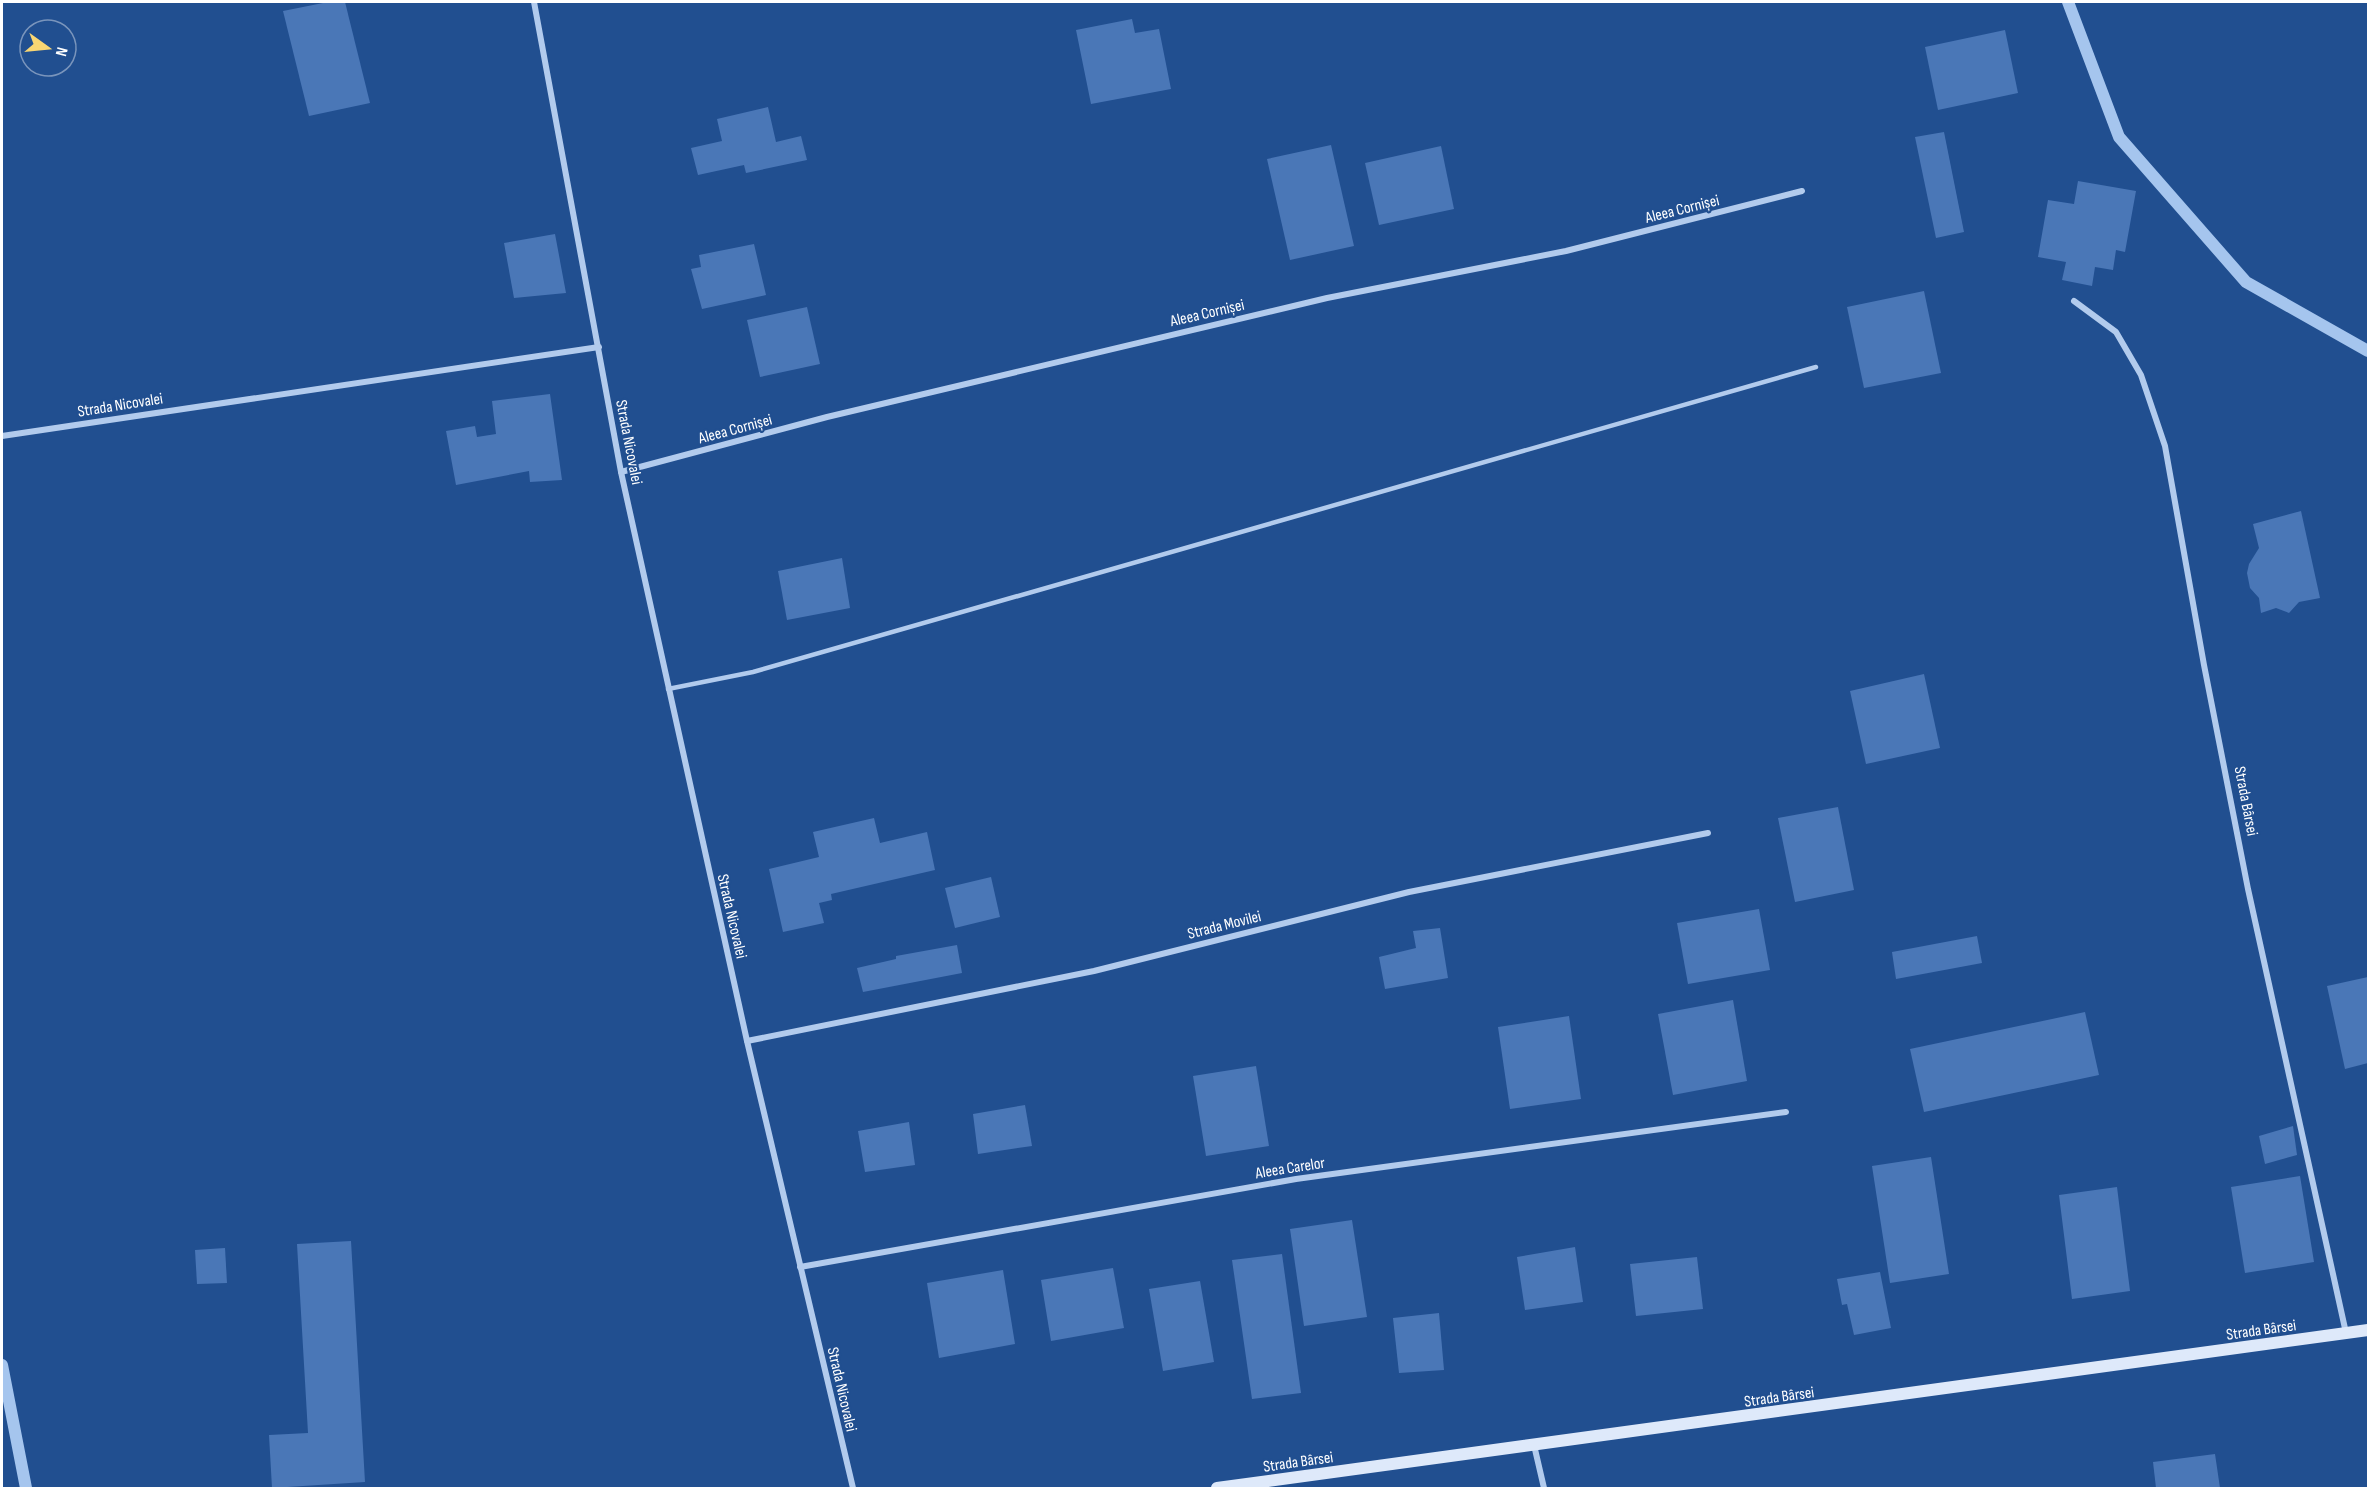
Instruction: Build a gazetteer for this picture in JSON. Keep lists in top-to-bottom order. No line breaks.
{"streets":{"street":["Aleea Cornișei","Strada Nicovalei","Strada Bârsei","Strada Movilei","Aleea Carelor"]},"crossings":[["Aleea Cornișei","Strada Nicovalei"],["Strada Nicovalei","Strada Movilei"],["Strada Nicovalei","Aleea Carelor"]],"north":"right"}
